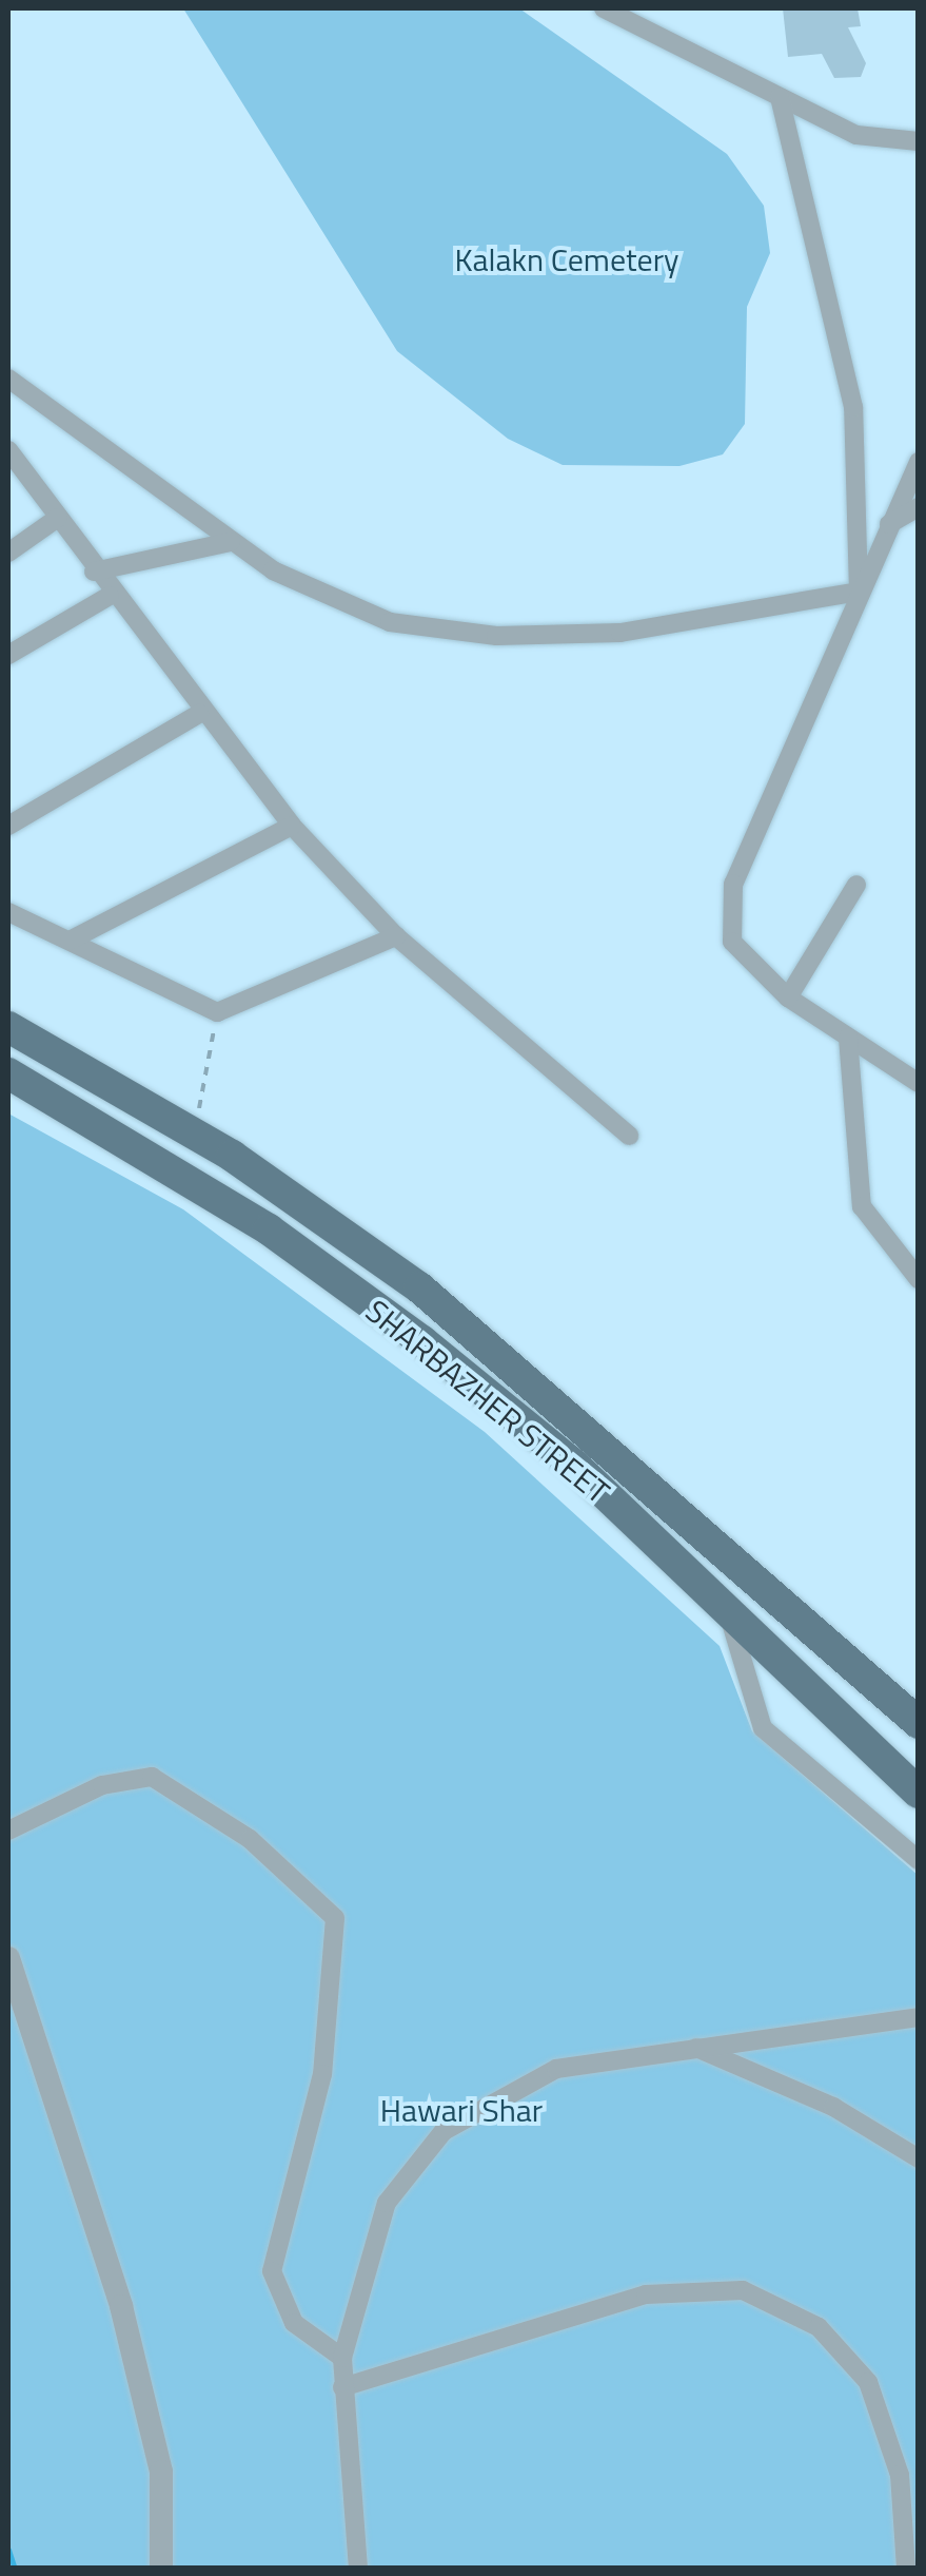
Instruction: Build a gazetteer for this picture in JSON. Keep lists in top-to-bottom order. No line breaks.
{"streets":{"main road":["SHARBAZHER STREET"]},"parks":["Kalakn Cemetery","Hawari Shar"]}
